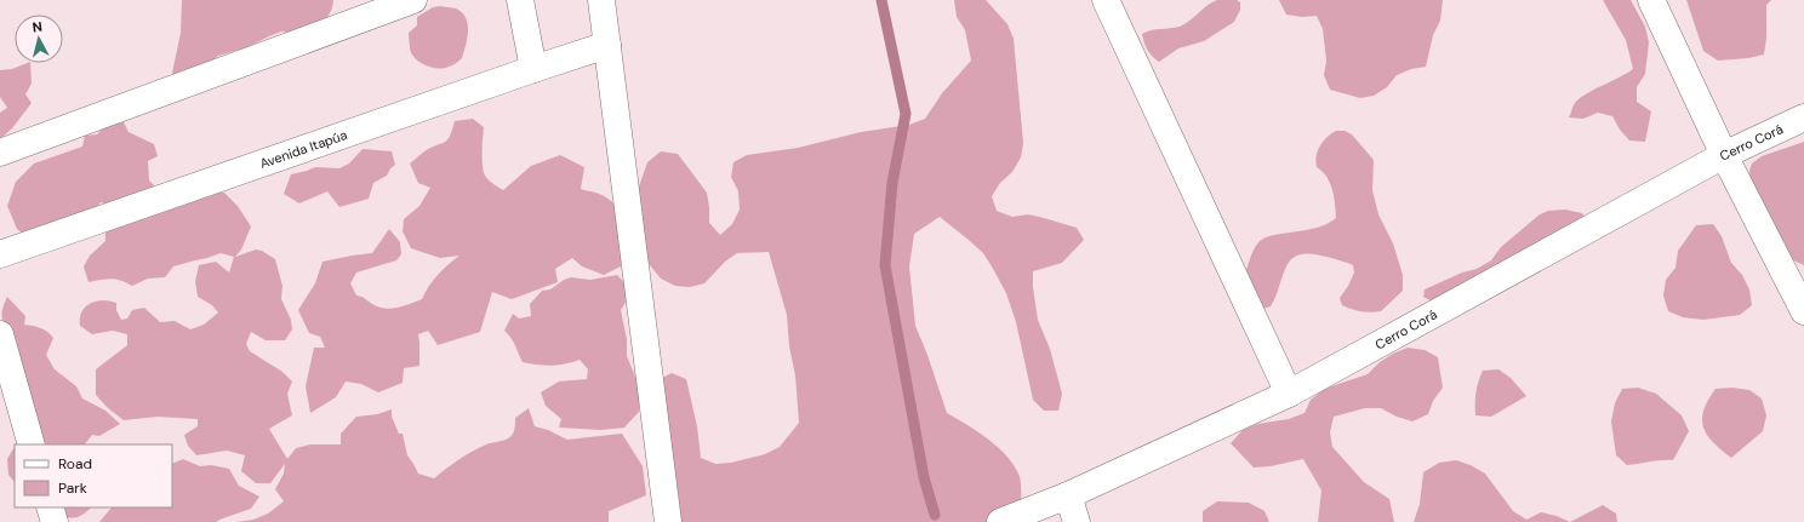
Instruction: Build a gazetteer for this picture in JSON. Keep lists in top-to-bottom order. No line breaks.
{"streets":{"street":["Cerro Corá","Avenida Itapúa"]},"legend":["Road","Park"],"north":"top"}
